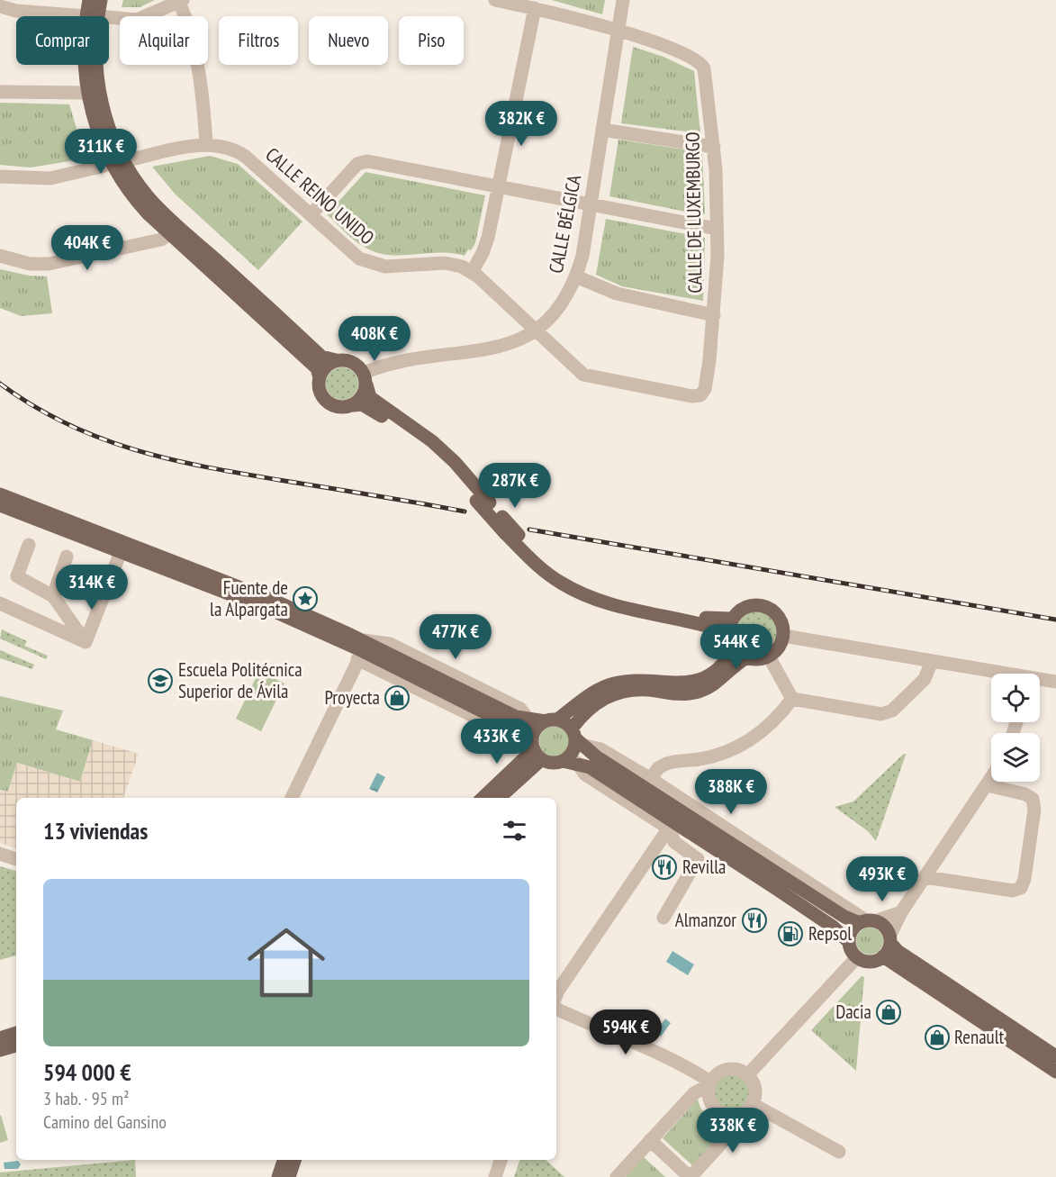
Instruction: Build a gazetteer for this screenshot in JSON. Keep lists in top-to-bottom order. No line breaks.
{"streets":{"street":["CALLE REINO UNIDO","CALLE DE LUXEMBURGO","CALLE BÉLGICA"]},"crossings":[["CALLE REINO UNIDO","CALLE DE LUXEMBURGO"],["CALLE REINO UNIDO","CALLE BÉLGICA"],["CALLE DE LUXEMBURGO","CALLE BÉLGICA"]],"places":{"place":["Fuente de la Alpargata"],"school or university":["Escuela Politécnica Superior de Ávila"],"shop":["Proyecta","Dacia","Renault"],"restaurant":["Revilla","Almanzor"],"fuel station":["Repsol"]},"page":{"chip":["Comprar","Alquilar","Filtros","Nuevo","Piso"],"price":["382K €","311K €","404K €","408K €","287K €","314K €","477K €","544K €","433K €","388K €","493K €","594K €","338K €"],"heading":"13 viviendas","list":[{"name":"594 000 €","note":"3 hab. · 95 m² · Camino del Gansino"}]}}
